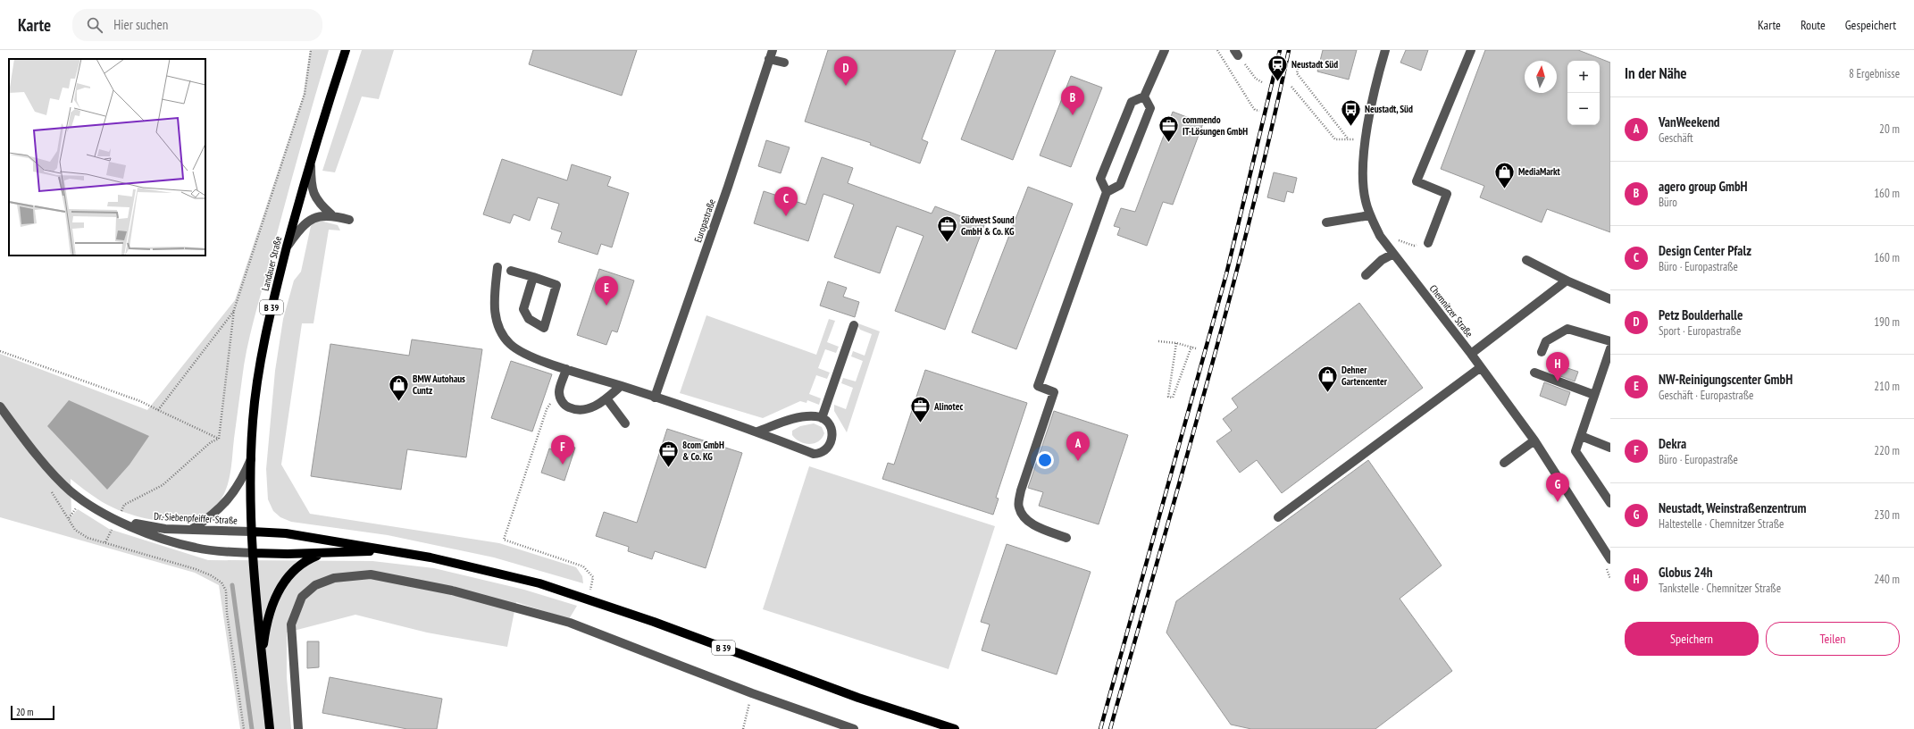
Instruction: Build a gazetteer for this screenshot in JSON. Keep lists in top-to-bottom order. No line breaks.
{"streets":{"main road":["Landauer Straße","B 39"],"street":["Europastraße","Chemnitzer Straße","Dr.-Siebenpfeiffer-Straße"]},"crossings":[["Landauer Straße","B 39"],["Landauer Straße","Dr.-Siebenpfeiffer-Straße"],["B 39","Dr.-Siebenpfeiffer-Straße"]],"places":{"station":["Neustadt Süd"],"bus stop":["Neustadt, Süd"],"office":["commendo IT-Lösungen GmbH","Südwest Sound GmbH & Co. KG","Alinotec","8com GmbH & Co. KG"],"shop":["MediaMarkt","Dehner Gartencenter","BMW Autohaus Cuntz"]},"scale_bar":"20 m","north":"top","page":{"header":"Karte","search":"Hier suchen","nav":["Karte","Route","Gespeichert"],"heading":["In der Nähe","8 Ergebnisse"],"pins":["D","B","C","E","H","A","F","G"],"map_buttons":["+","−"],"list":[{"mark":"A","name":"VanWeekend","note":"Geschäft","value":"20 m"},{"mark":"B","name":"agero group GmbH","note":"Büro","value":"160 m"},{"mark":"C","name":"Design Center Pfalz","note":"Büro · Europastraße","value":"160 m"},{"mark":"D","name":"Petz Boulderhalle","note":"Sport · Europastraße","value":"190 m"},{"mark":"E","name":"NW-Reinigungscenter GmbH","note":"Geschäft · Europastraße","value":"210 m"},{"mark":"F","name":"Dekra","note":"Büro · Europastraße","value":"220 m"},{"mark":"G","name":"Neustadt, Weinstraßenzentrum","note":"Haltestelle · Chemnitzer Straße","value":"230 m"},{"mark":"H","name":"Globus 24h","note":"Tankstelle · Chemnitzer Straße","value":"240 m"}],"buttons":["Speichern","Teilen"],"scale":"20 m"}}
